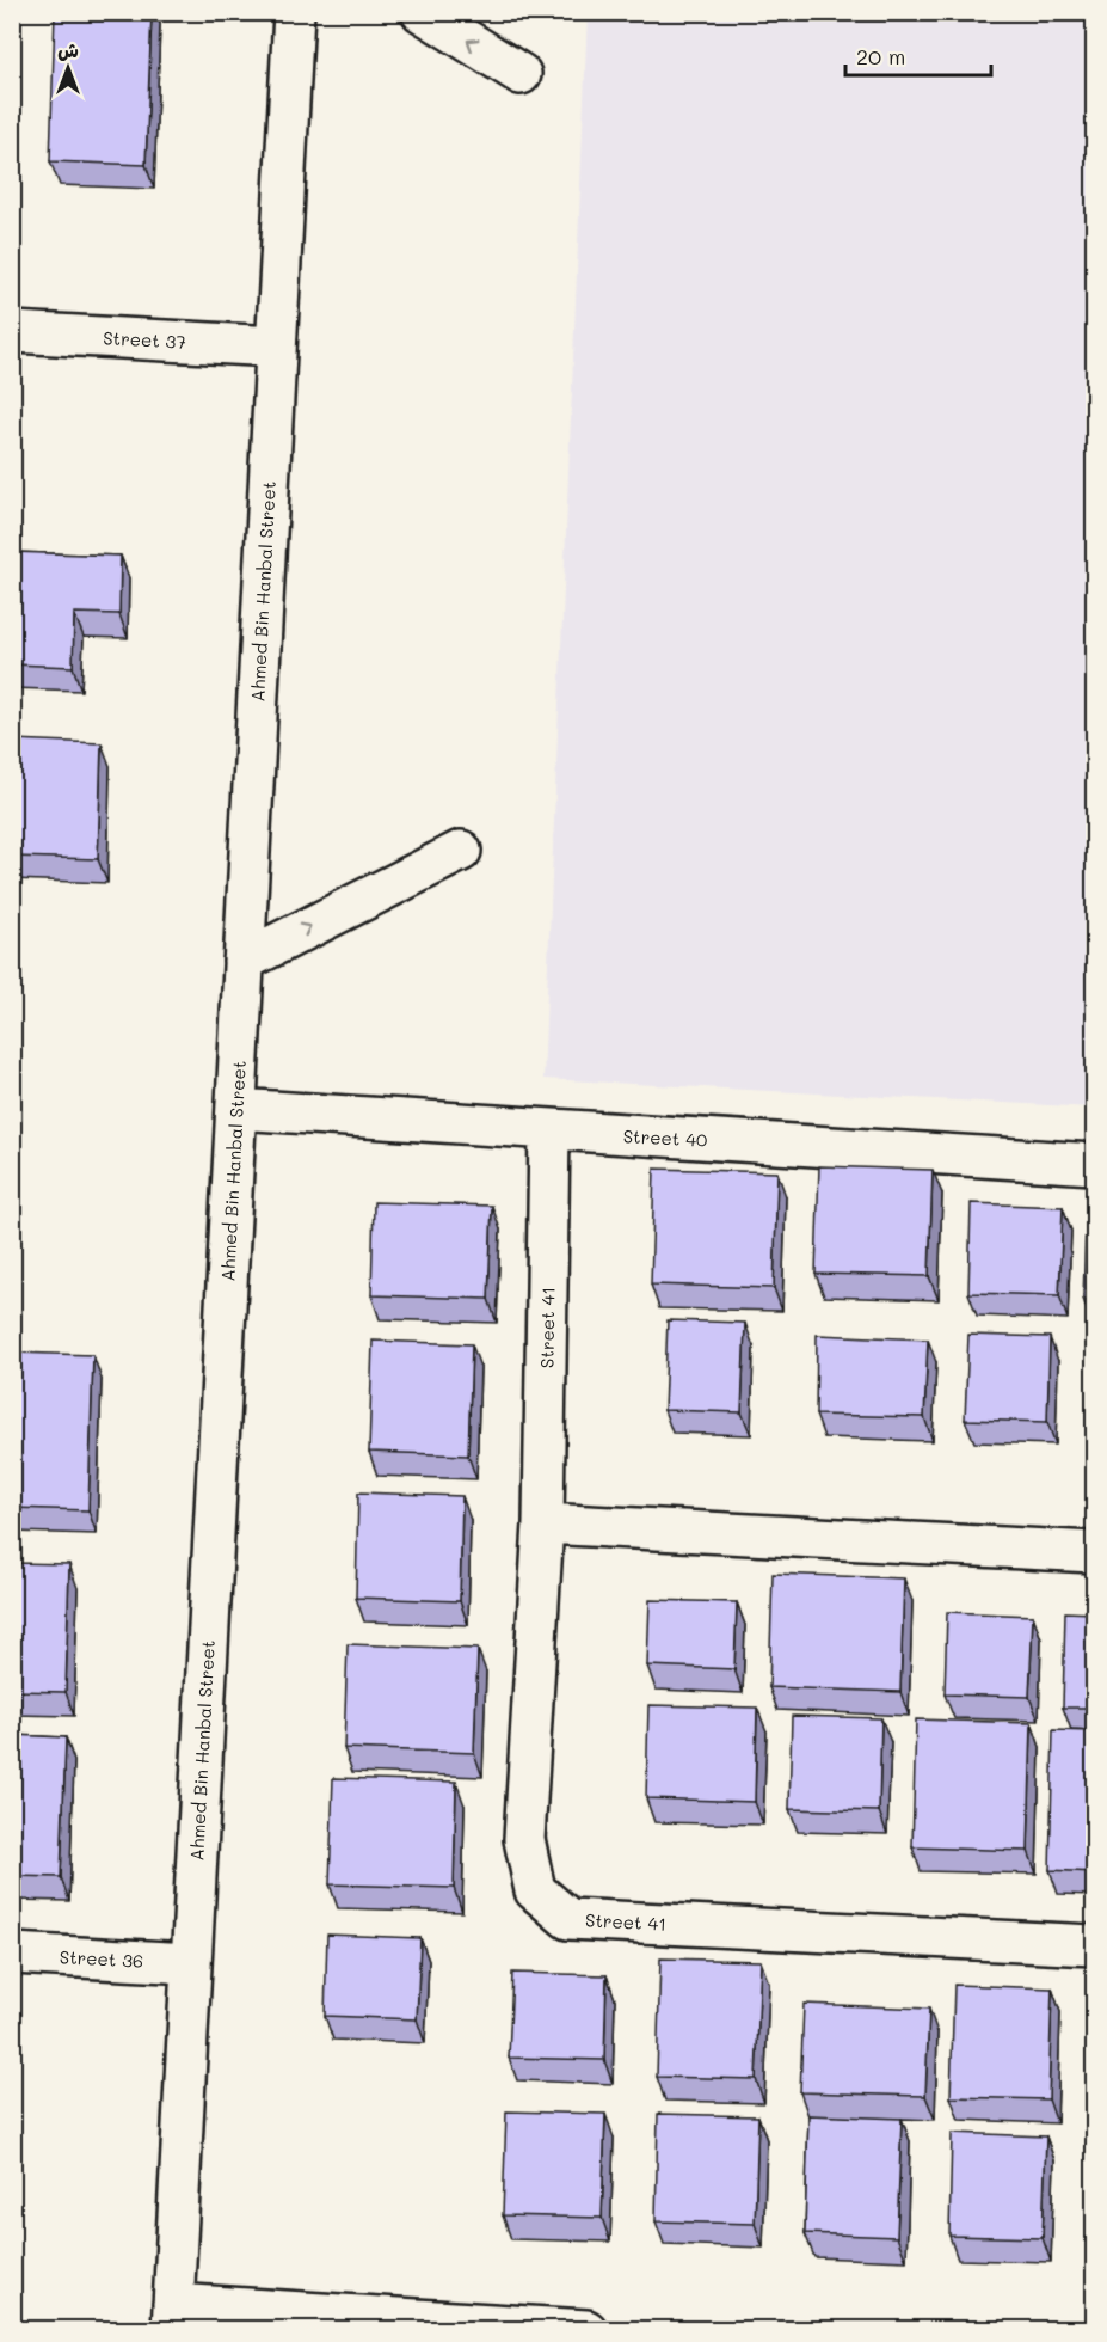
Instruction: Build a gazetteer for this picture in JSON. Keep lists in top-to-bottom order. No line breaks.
{"streets":{"street":["Street 37","Ahmed Bin Hanbal Street","Street 40","Street 41","Street 36"]},"crossings":[["Street 37","Ahmed Bin Hanbal Street"],["Ahmed Bin Hanbal Street","Street 40"],["Ahmed Bin Hanbal Street","Street 36"],["Street 40","Street 41"]],"scale_bar":"20 m","north":"top"}
